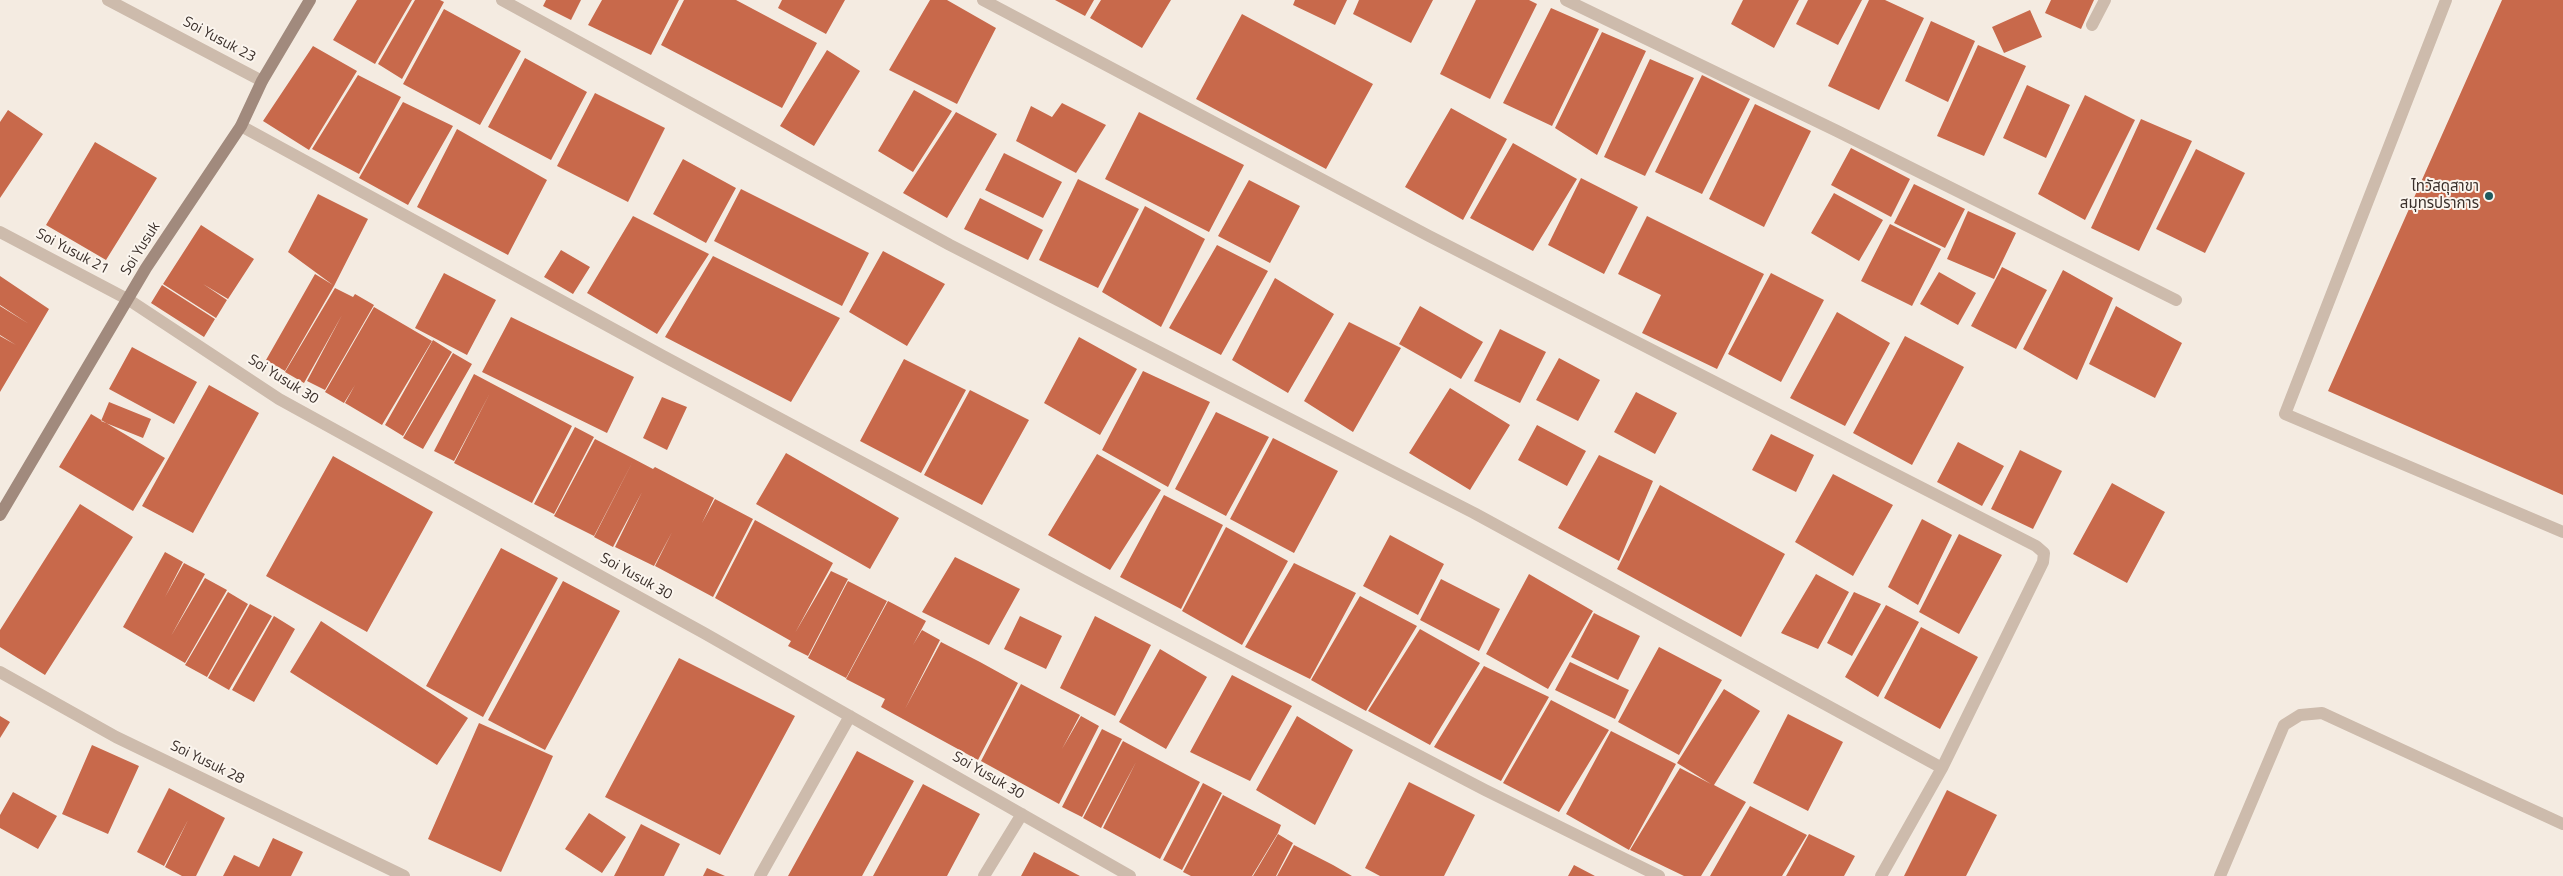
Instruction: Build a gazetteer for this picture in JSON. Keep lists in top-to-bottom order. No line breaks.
{"streets":{"street":["Soi Yusuk 23","Soi Yusuk","Soi Yusuk 21","Soi Yusuk 30","Soi Yusuk 28"]},"crossings":[["Soi Yusuk 23","Soi Yusuk"],["Soi Yusuk","Soi Yusuk 21"],["Soi Yusuk","Soi Yusuk 30"],["Soi Yusuk 21","Soi Yusuk 30"]],"places":["ไทวัสดุสาขา สมุทรปราการ"]}
